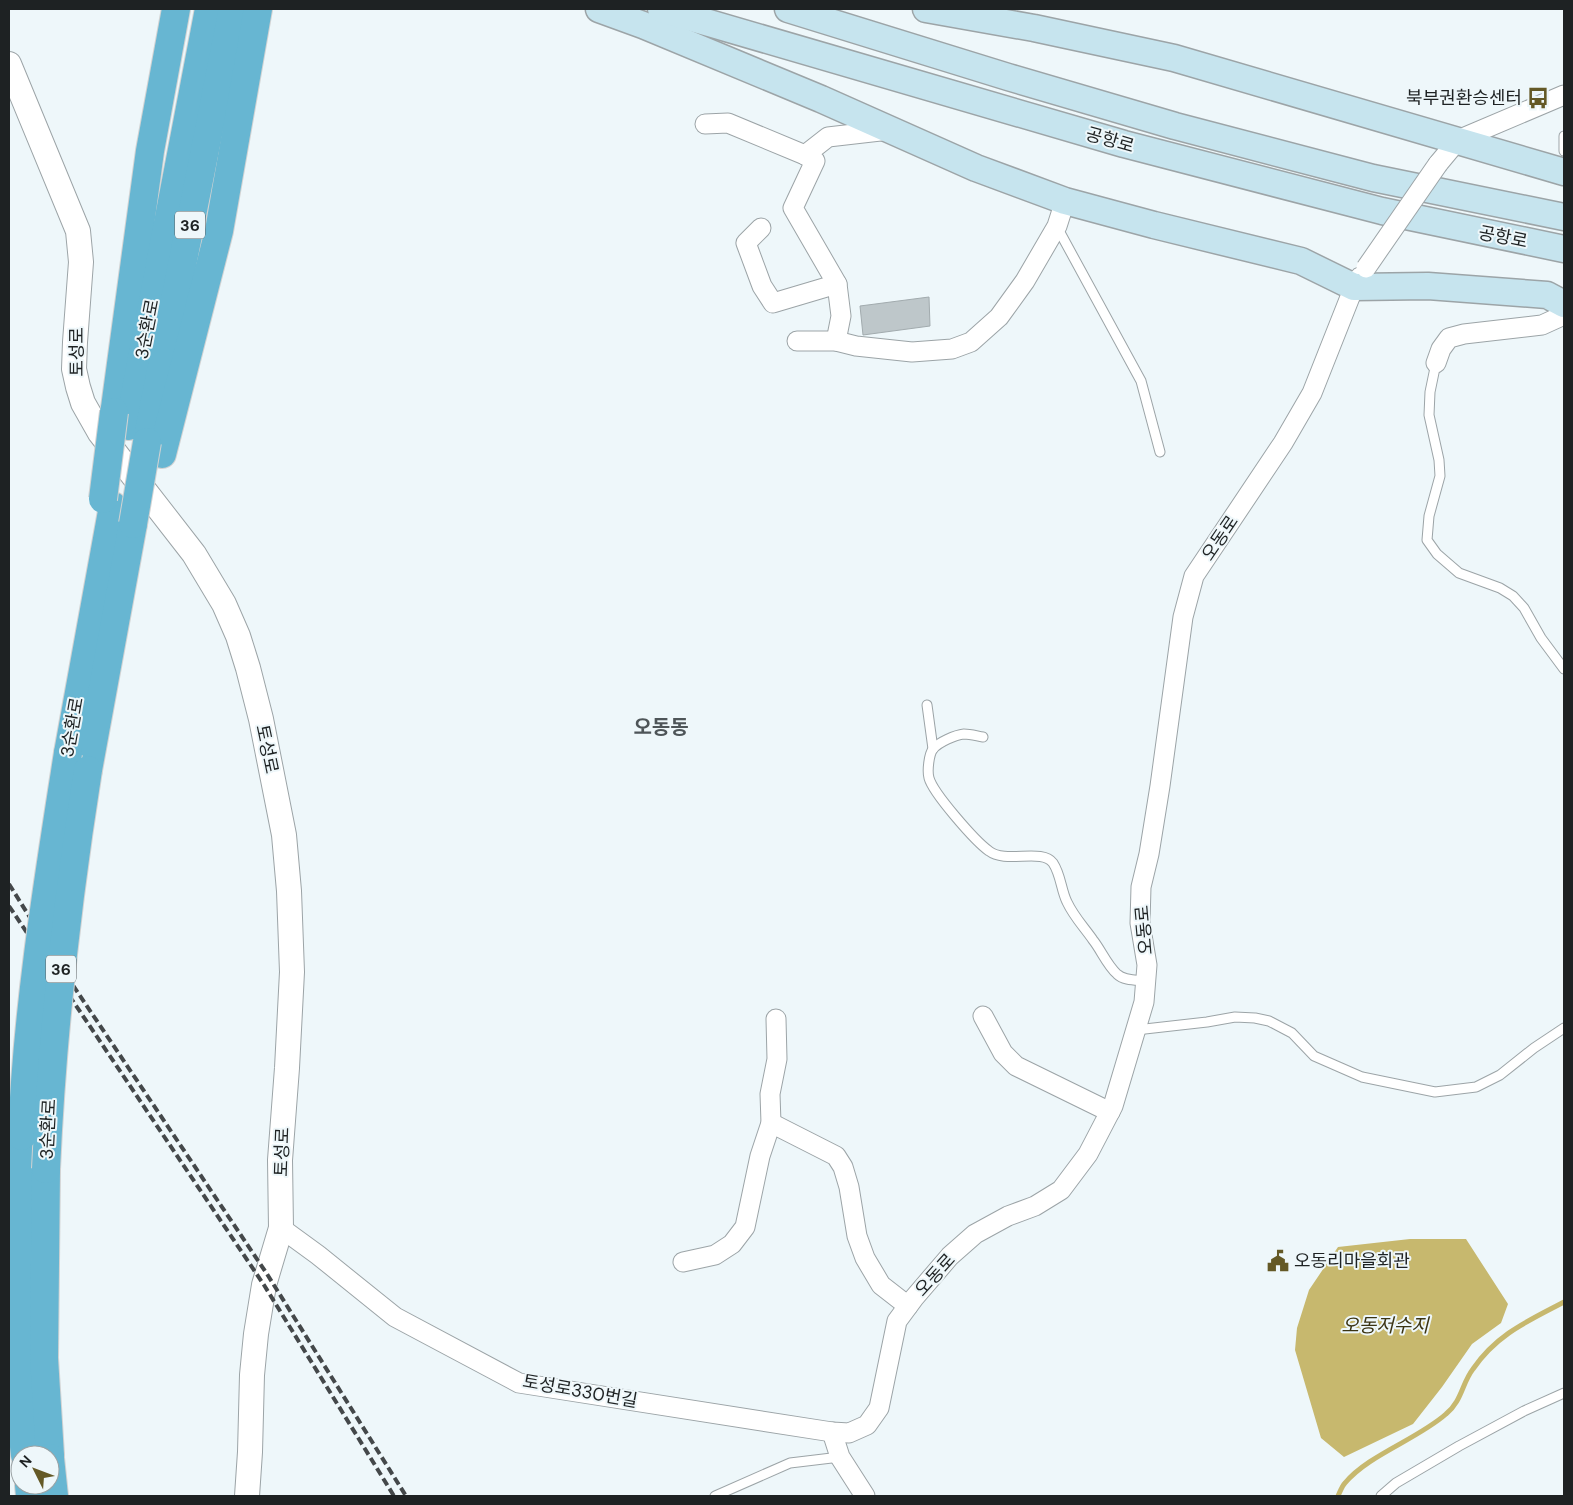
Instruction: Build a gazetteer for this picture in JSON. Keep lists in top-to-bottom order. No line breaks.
{"streets":{"highway":["36","3순환로"],"main road":["공항로"],"street":["토성로","오동로","토성로330번길"]},"crossings":[["토성로","토성로330번길"],["오동로","토성로330번길"]],"districts":["오동동"],"water":["오동저수지"],"places":{"bus stop":["북부권환승센터"],"public building":["오동리마을회관"]},"north":"top left"}
